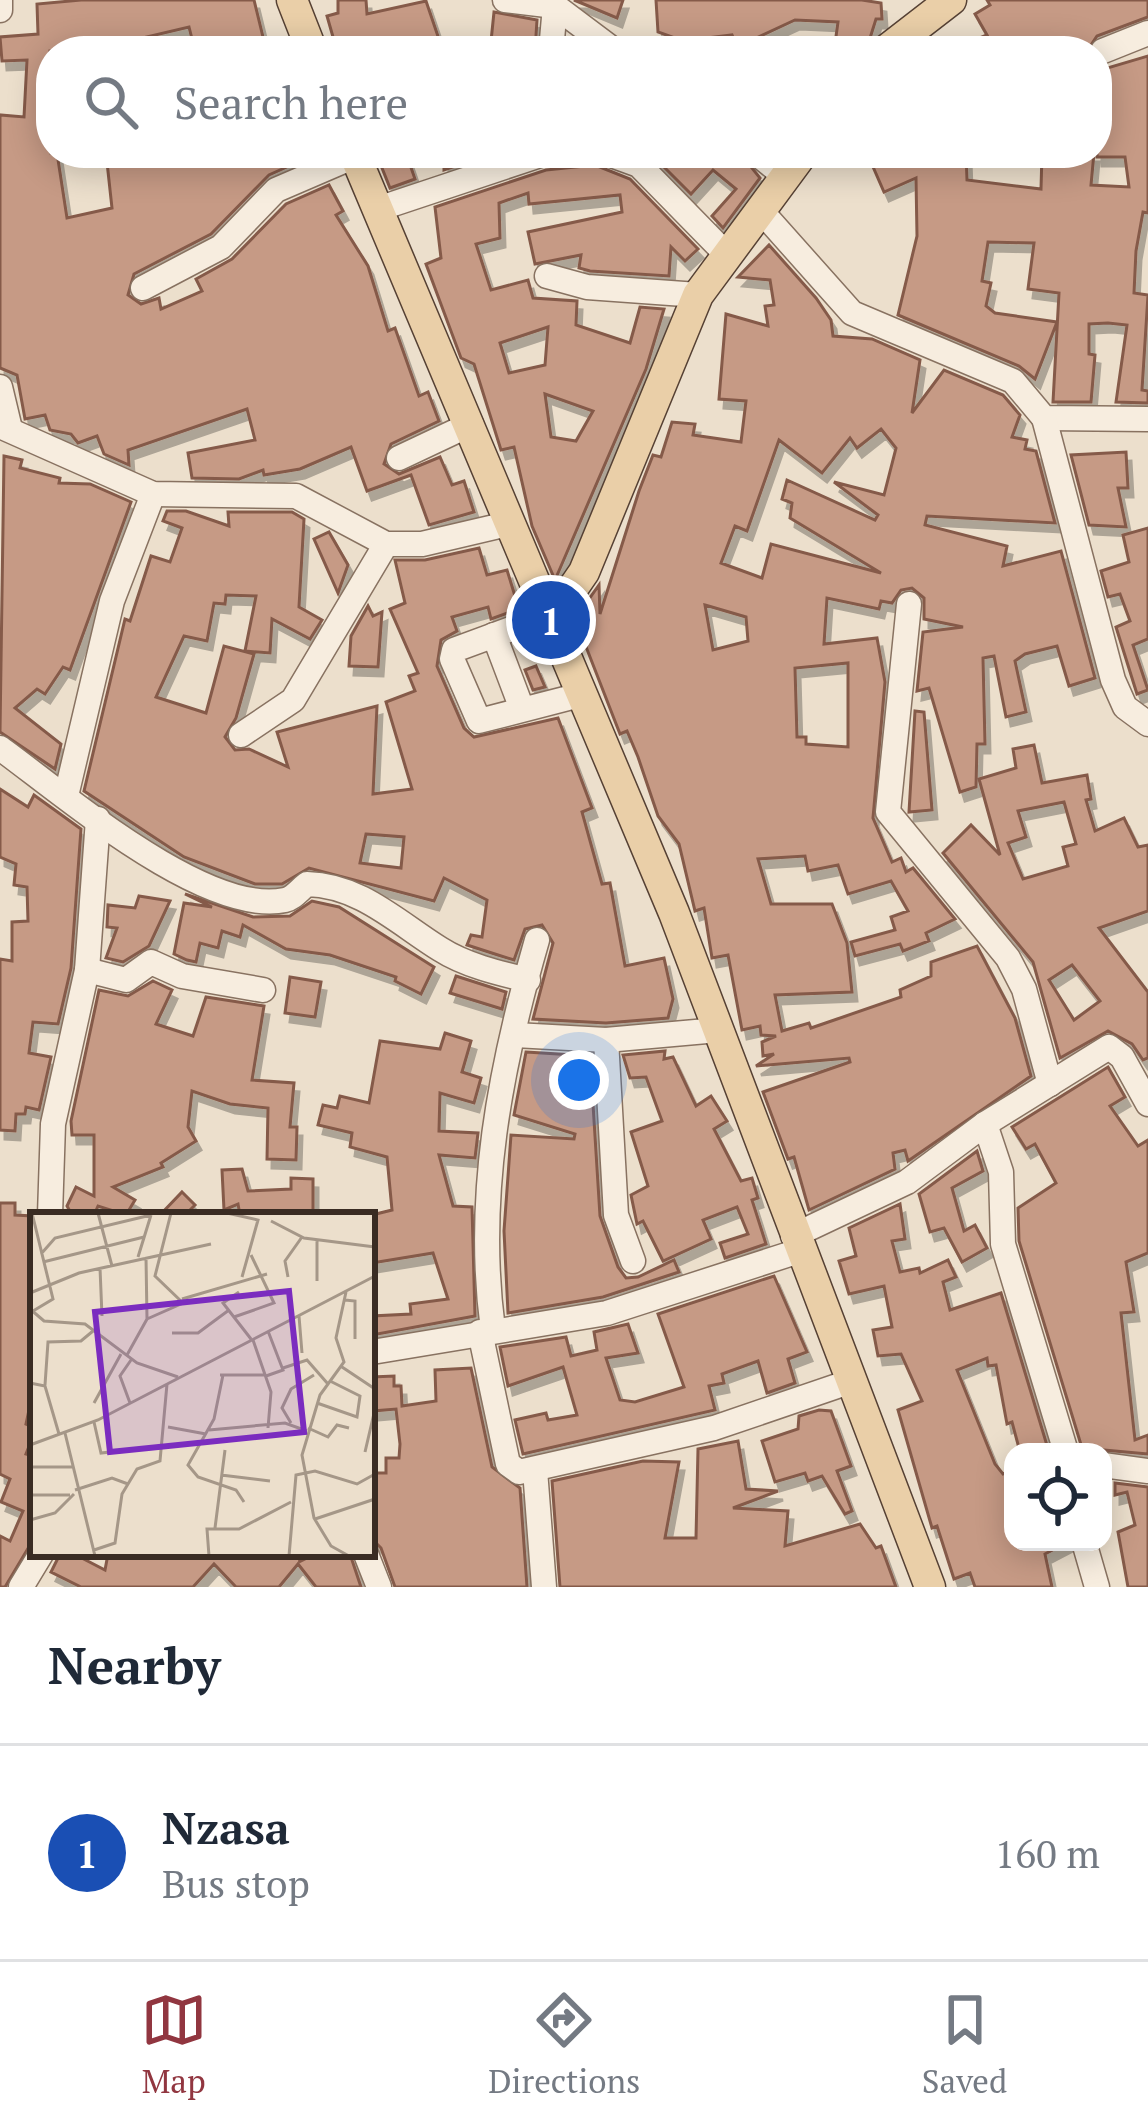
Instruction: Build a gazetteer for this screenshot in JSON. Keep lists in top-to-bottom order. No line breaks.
{"page":{"search":"Search here","pins":"1","heading":"Nearby","list":[{"mark":"1","name":"Nzasa","note":"Bus stop","value":"160 m"}],"nav":["Map","Directions","Saved"]}}
